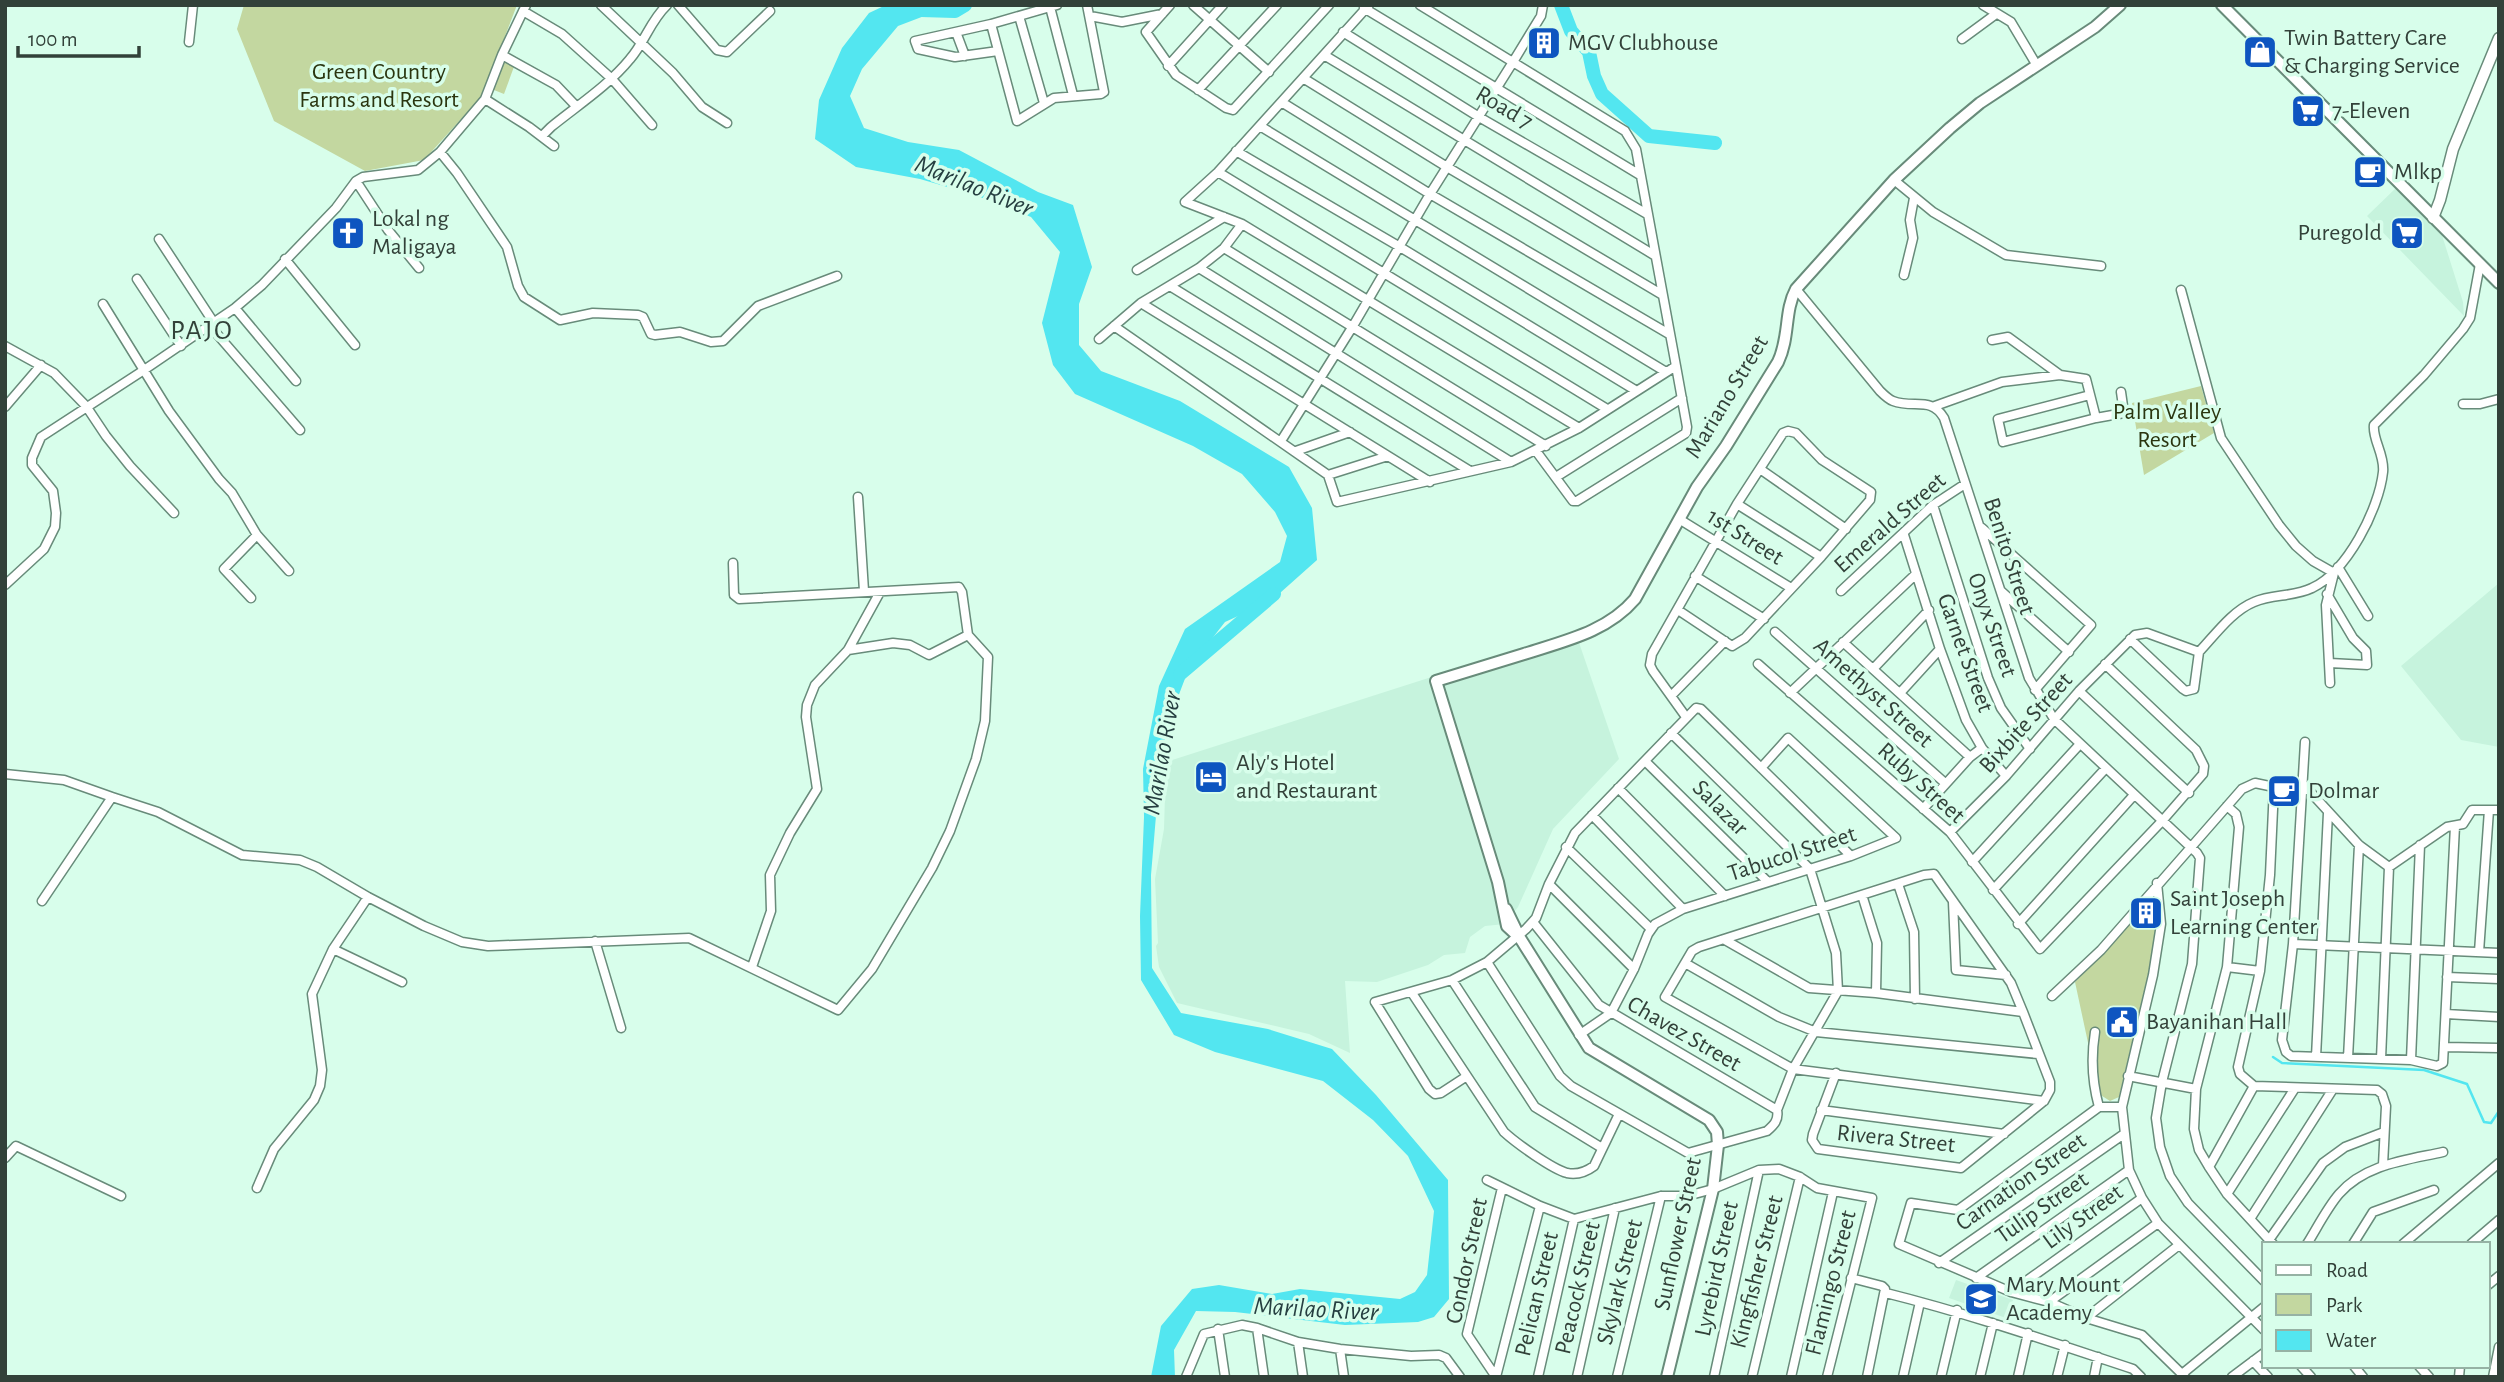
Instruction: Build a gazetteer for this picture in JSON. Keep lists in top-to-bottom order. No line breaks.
{"streets":{"main road":["Mariano Street","Sunflower Street"],"street":["Road 7","Emerald Street","1st Street","Benito Street","Onyx Street","Garnet Street","Amethyst Street","Bixbite Street","Ruby Street","Salazar","Tabucol Street","Chavez Street","Rivera Street","Carnation Street","Tulip Street","Lily Street","Condor Street","Lyrebird Street","Kingfisher Street","Skylark Street","Flamingo Street","Peacock Street","Pelican Street"]},"crossings":[["Mariano Street","1st Street"],["Mariano Street","Sunflower Street"],["Emerald Street","Benito Street"],["Emerald Street","Onyx Street"],["Emerald Street","Garnet Street"],["Benito Street","Bixbite Street"],["Benito Street","Ruby Street"],["Onyx Street","Bixbite Street"],["Garnet Street","Bixbite Street"],["Bixbite Street","Ruby Street"],["Salazar","Tabucol Street"]],"districts":["PAJO"],"water":["Marilao River"],"parks":["Green Country Farms and Resort","Palm Valley Resort"],"places":{"building":["MGV Clubhouse","Saint Joseph Learning Center"],"shop":["Twin Battery Care & Charging Service"],"supermarket":["7-Eleven","Puregold"],"cafe":["Mlkp","Dolmar"],"church":["Lokal ng Maligaya"],"hotel":["Aly's Hotel and Restaurant"],"public building":["Bayanihan Hall"],"school or university":["Mary Mount Academy"]},"legend":["Road","Park","Water"],"scale_bar":"100 m"}
